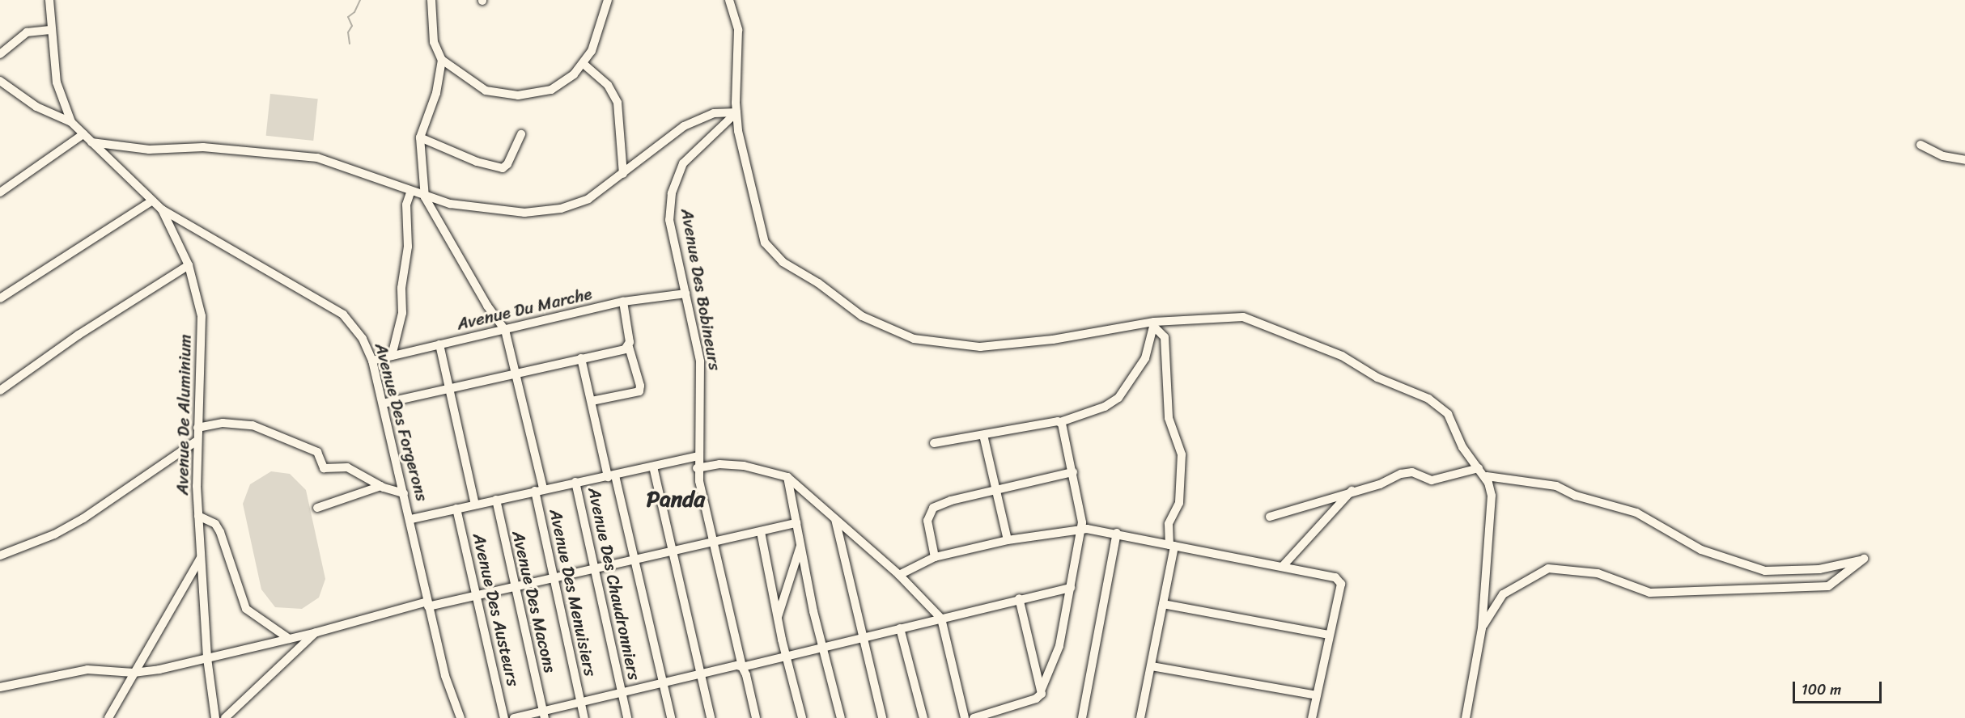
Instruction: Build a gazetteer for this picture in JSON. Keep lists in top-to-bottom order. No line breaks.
{"streets":{"street":["Avenue Des Bobineurs","Avenue Du Marche","Avenue De Aluminium","Avenue Des Forgerons","Avenue Des Chaudronniers","Avenue Des Menuisiers","Avenue Des Macons","Avenue Des Austeurs"]},"crossings":[["Avenue Des Bobineurs","Avenue Du Marche"],["Avenue Du Marche","Avenue Des Forgerons"],["Avenue Du Marche","Avenue Des Menuisiers"],["Avenue De Aluminium","Avenue Des Forgerons"]],"districts":["Panda"],"scale_bar":"100 m"}
